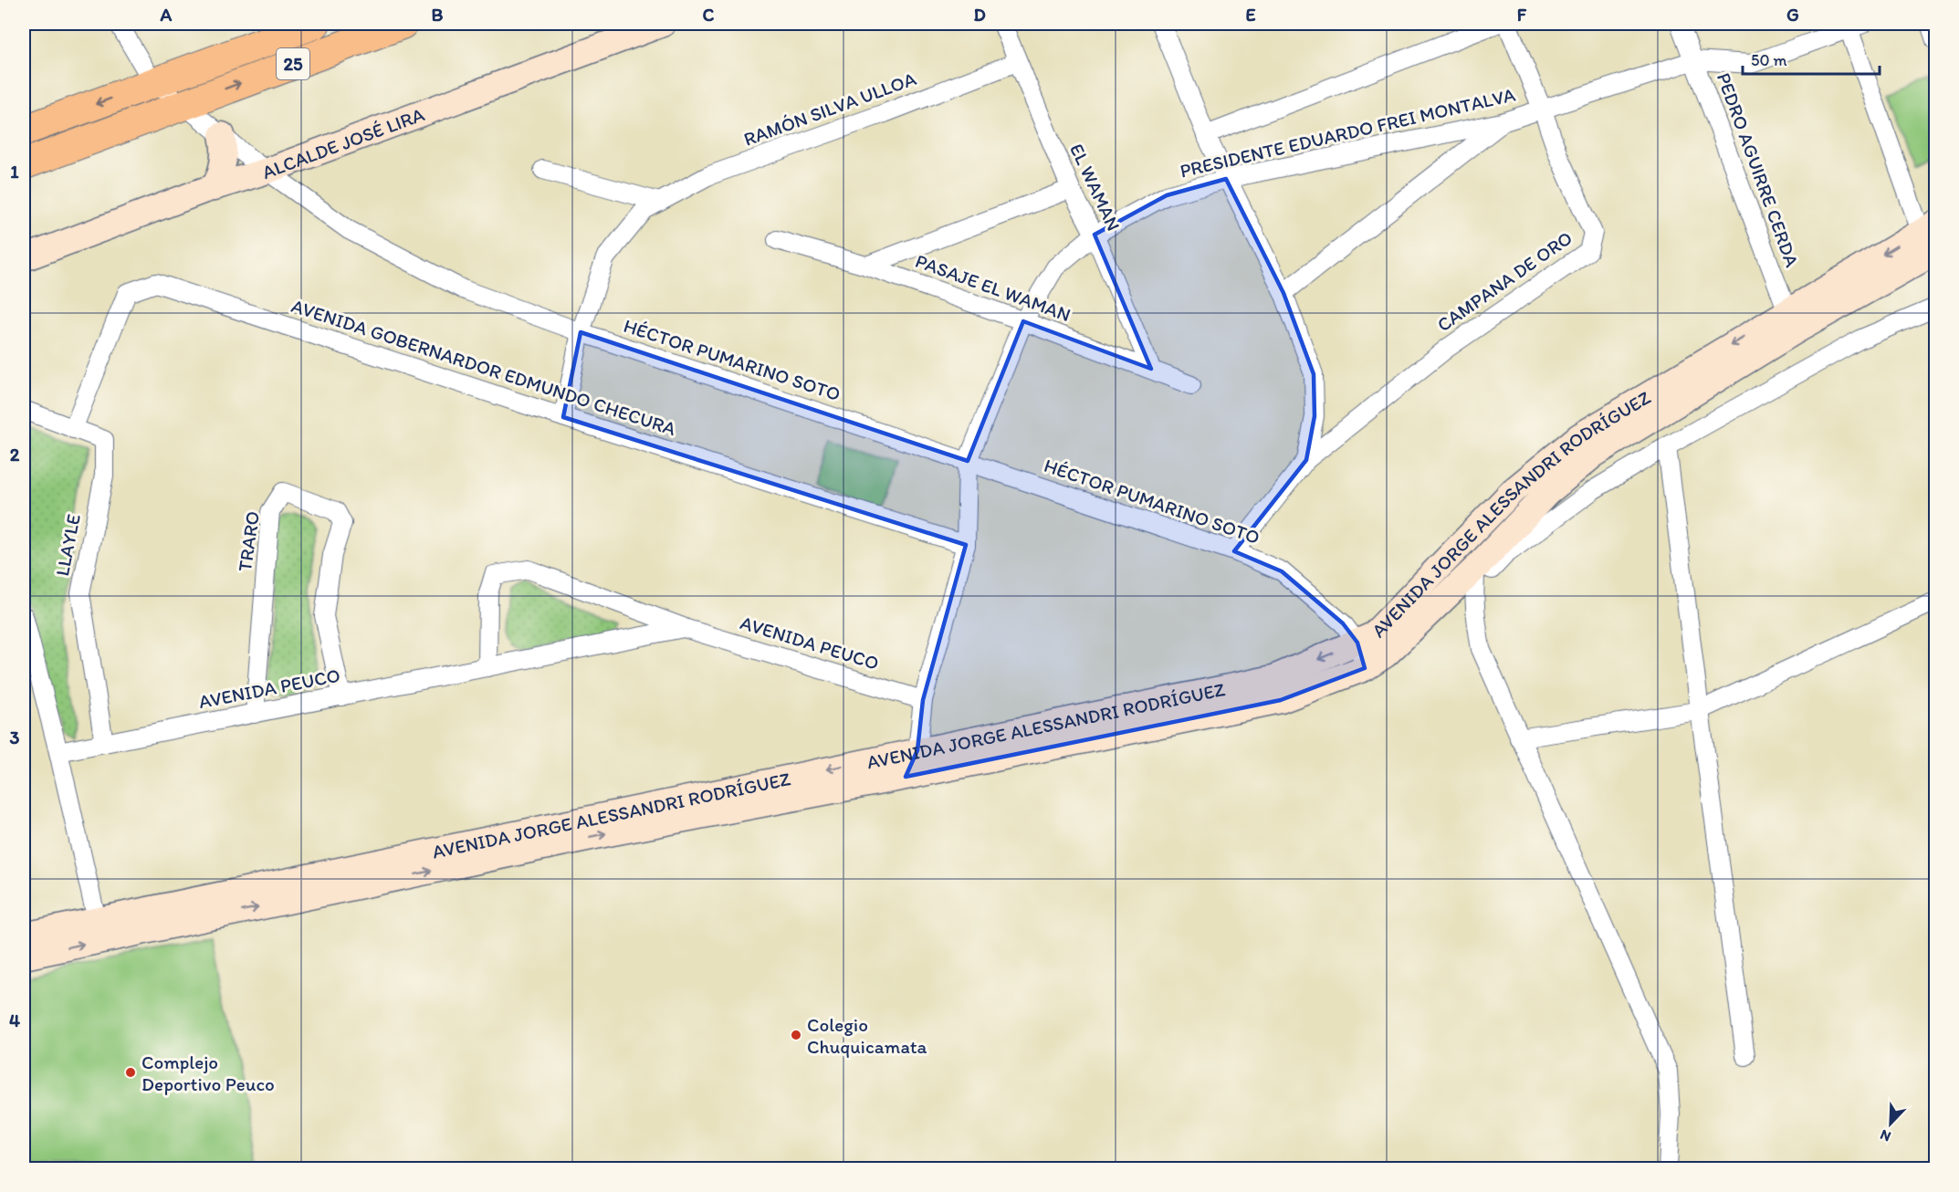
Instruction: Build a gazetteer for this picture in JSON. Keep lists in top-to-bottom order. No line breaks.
{"streets":{"highway":["25"],"street":["RAMÓN SILVA ULLOA","PRESIDENTE EDUARDO FREI MONTALVA","ALCALDE JOSÉ LIRA","PEDRO AGUIRRE CERDA","EL WAMAN","CAMPANA DE ORO","PASAJE EL WAMAN","HÉCTOR PUMARINO SOTO","AVENIDA GOBERNARDOR EDMUNDO CHECURA","AVENIDA JORGE ALESSANDRI RODRÍGUEZ","TRARO","LLAYLE","AVENIDA PEUCO"]},"crossings":[["25","HÉCTOR PUMARINO SOTO"],["RAMÓN SILVA ULLOA","EL WAMAN"],["RAMÓN SILVA ULLOA","HÉCTOR PUMARINO SOTO"],["RAMÓN SILVA ULLOA","AVENIDA GOBERNARDOR EDMUNDO CHECURA"],["PRESIDENTE EDUARDO FREI MONTALVA","PEDRO AGUIRRE CERDA"],["PRESIDENTE EDUARDO FREI MONTALVA","EL WAMAN"],["PRESIDENTE EDUARDO FREI MONTALVA","CAMPANA DE ORO"],["PRESIDENTE EDUARDO FREI MONTALVA","PASAJE EL WAMAN"],["PRESIDENTE EDUARDO FREI MONTALVA","HÉCTOR PUMARINO SOTO"],["PRESIDENTE EDUARDO FREI MONTALVA","AVENIDA GOBERNARDOR EDMUNDO CHECURA"],["PRESIDENTE EDUARDO FREI MONTALVA","AVENIDA JORGE ALESSANDRI RODRÍGUEZ"],["PRESIDENTE EDUARDO FREI MONTALVA","AVENIDA PEUCO"],["ALCALDE JOSÉ LIRA","HÉCTOR PUMARINO SOTO"],["PEDRO AGUIRRE CERDA","AVENIDA JORGE ALESSANDRI RODRÍGUEZ"],["EL WAMAN","PASAJE EL WAMAN"],["HÉCTOR PUMARINO SOTO","AVENIDA JORGE ALESSANDRI RODRÍGUEZ"],["AVENIDA GOBERNARDOR EDMUNDO CHECURA","LLAYLE"],["TRARO","AVENIDA PEUCO"],["LLAYLE","AVENIDA PEUCO"]],"places":["Colegio Chuquicamata","Complejo Deportivo Peuco"],"scale_bar":"50 m","north":"bottom left","grid":{"columns":["A","B","C","D","E","F","G"],"rows":["1","2","3","4"]}}
